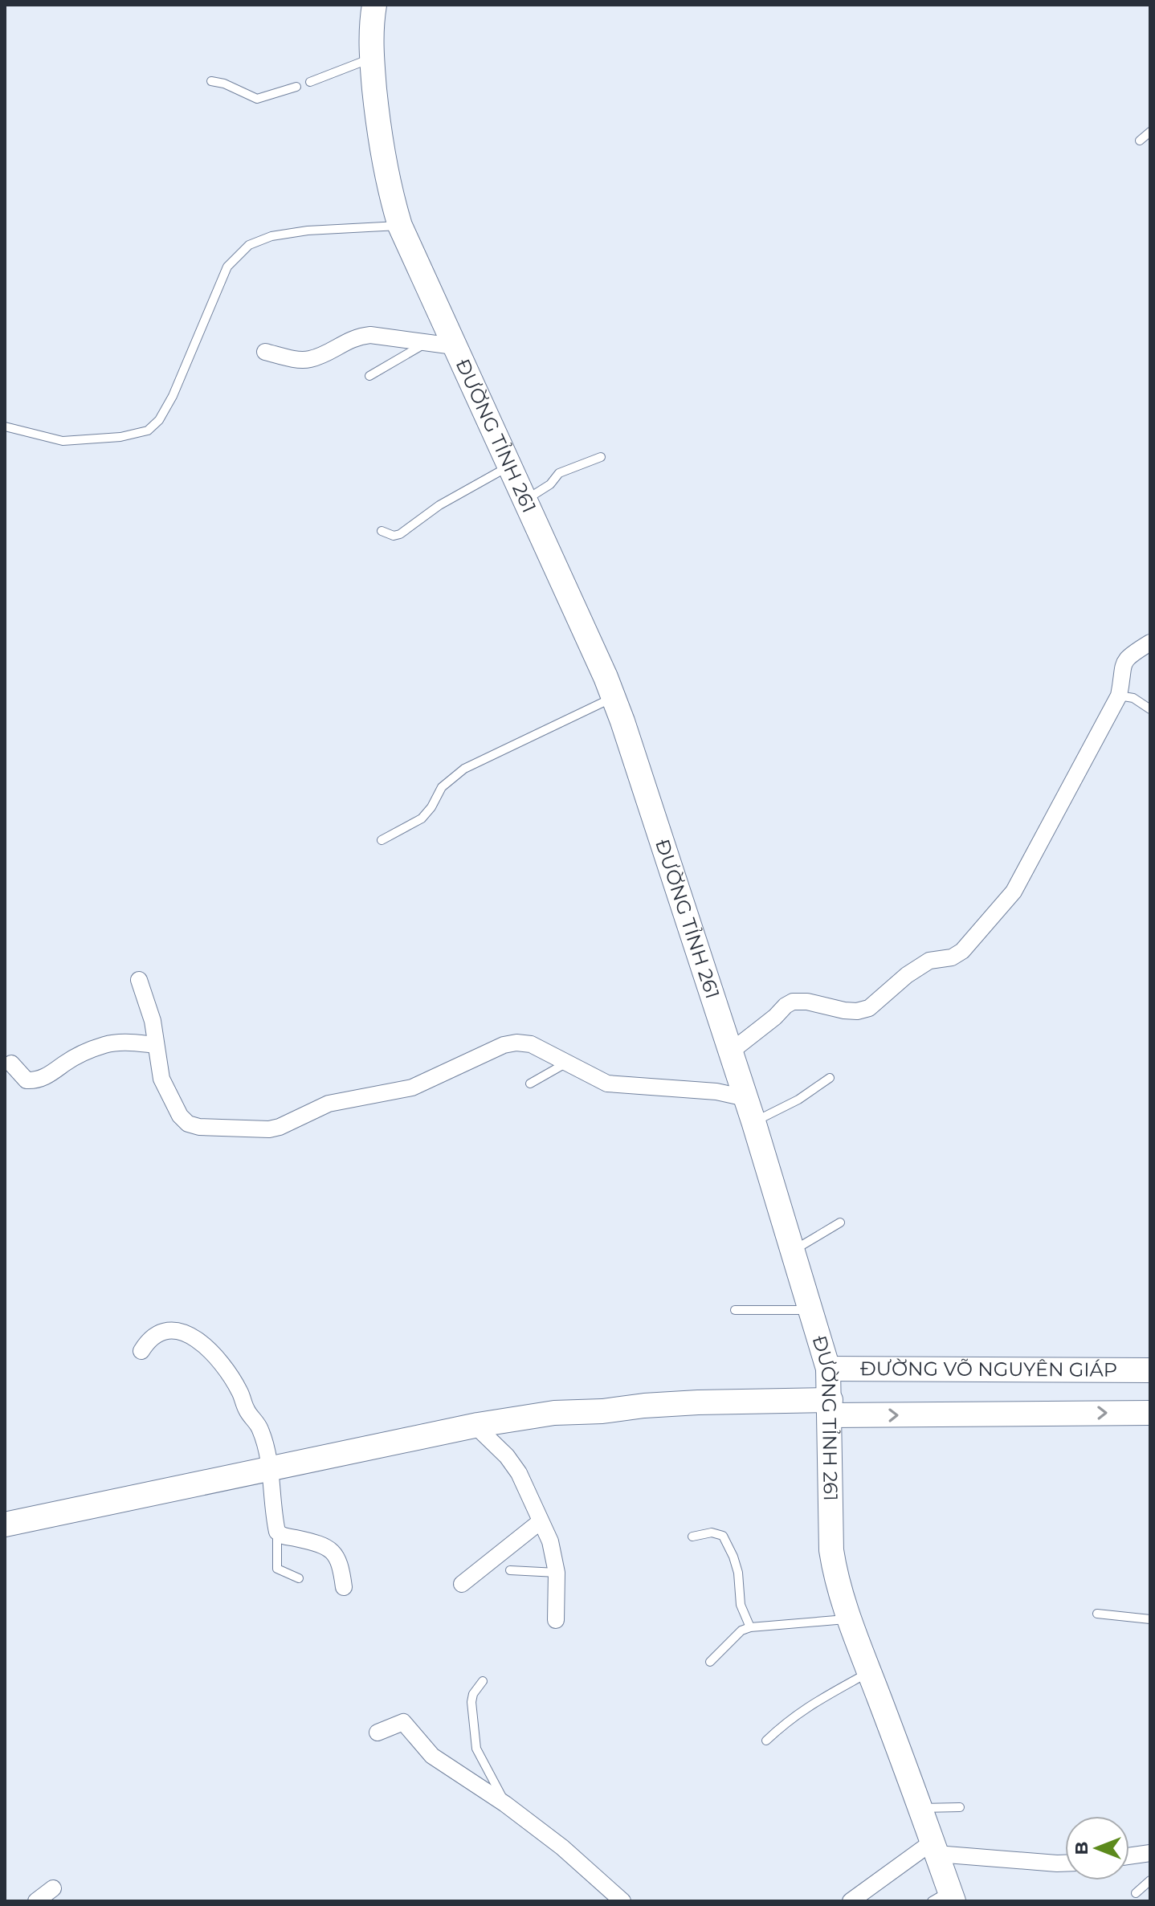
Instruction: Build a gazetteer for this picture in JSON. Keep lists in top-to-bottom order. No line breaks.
{"streets":{"main road":["ĐƯỜNG TỈNH 261","ĐƯỜNG VÕ NGUYÊN GIÁP"]},"crossings":[["ĐƯỜNG TỈNH 261","ĐƯỜNG VÕ NGUYÊN GIÁP"]],"north":"left"}
